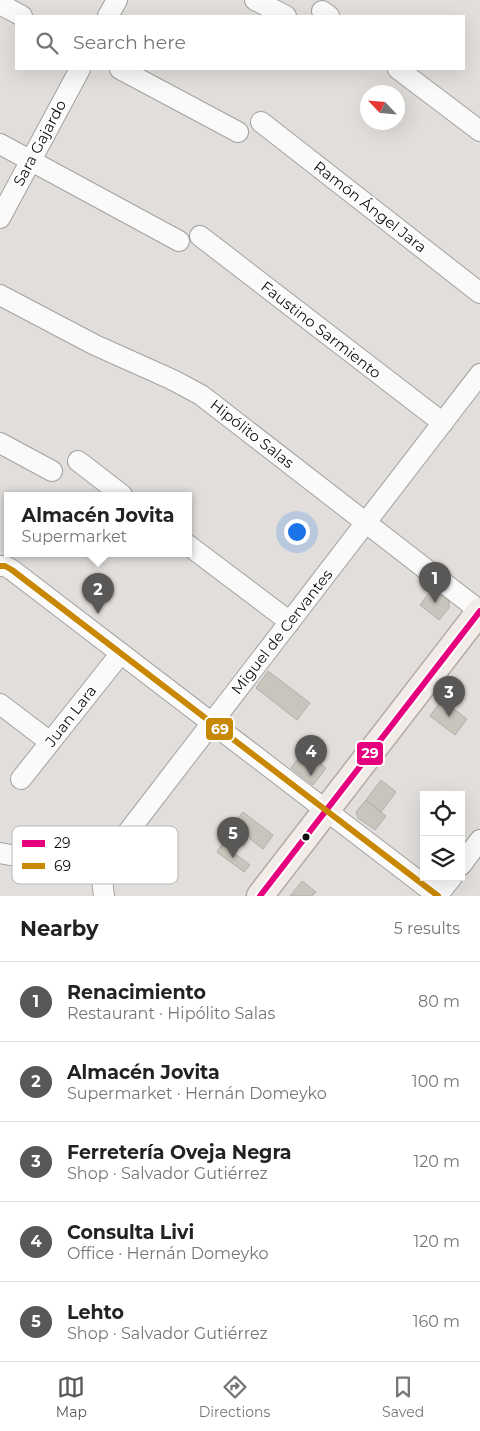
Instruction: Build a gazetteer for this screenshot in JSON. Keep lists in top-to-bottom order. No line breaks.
{"streets":{"street":["Sara Gajardo","Ramón Ángel Jara","Faustino Sarmiento","Hipólito Salas","Miguel de Cervantes","Juan Lara"]},"crossings":[["Faustino Sarmiento","Miguel de Cervantes"],["Hipólito Salas","Miguel de Cervantes"]],"lines":["transit line 69","transit line 29"],"legend":["29","69"],"north":"top left","page":{"search":"Search here","popup":["Almacén Jovita","Supermarket"],"pins":["1","2","3","4","5"],"heading":["Nearby","5 results"],"list":[{"mark":"1","name":"Renacimiento","note":"Restaurant · Hipólito Salas","value":"80 m"},{"mark":"2","name":"Almacén Jovita","note":"Supermarket · Hernán Domeyko","value":"100 m"},{"mark":"3","name":"Ferretería Oveja Negra","note":"Shop · Salvador Gutiérrez","value":"120 m"},{"mark":"4","name":"Consulta Livi","note":"Office · Hernán Domeyko","value":"120 m"},{"mark":"5","name":"Lehto","note":"Shop · Salvador Gutiérrez","value":"160 m"}],"nav":["Map","Directions","Saved"]}}
